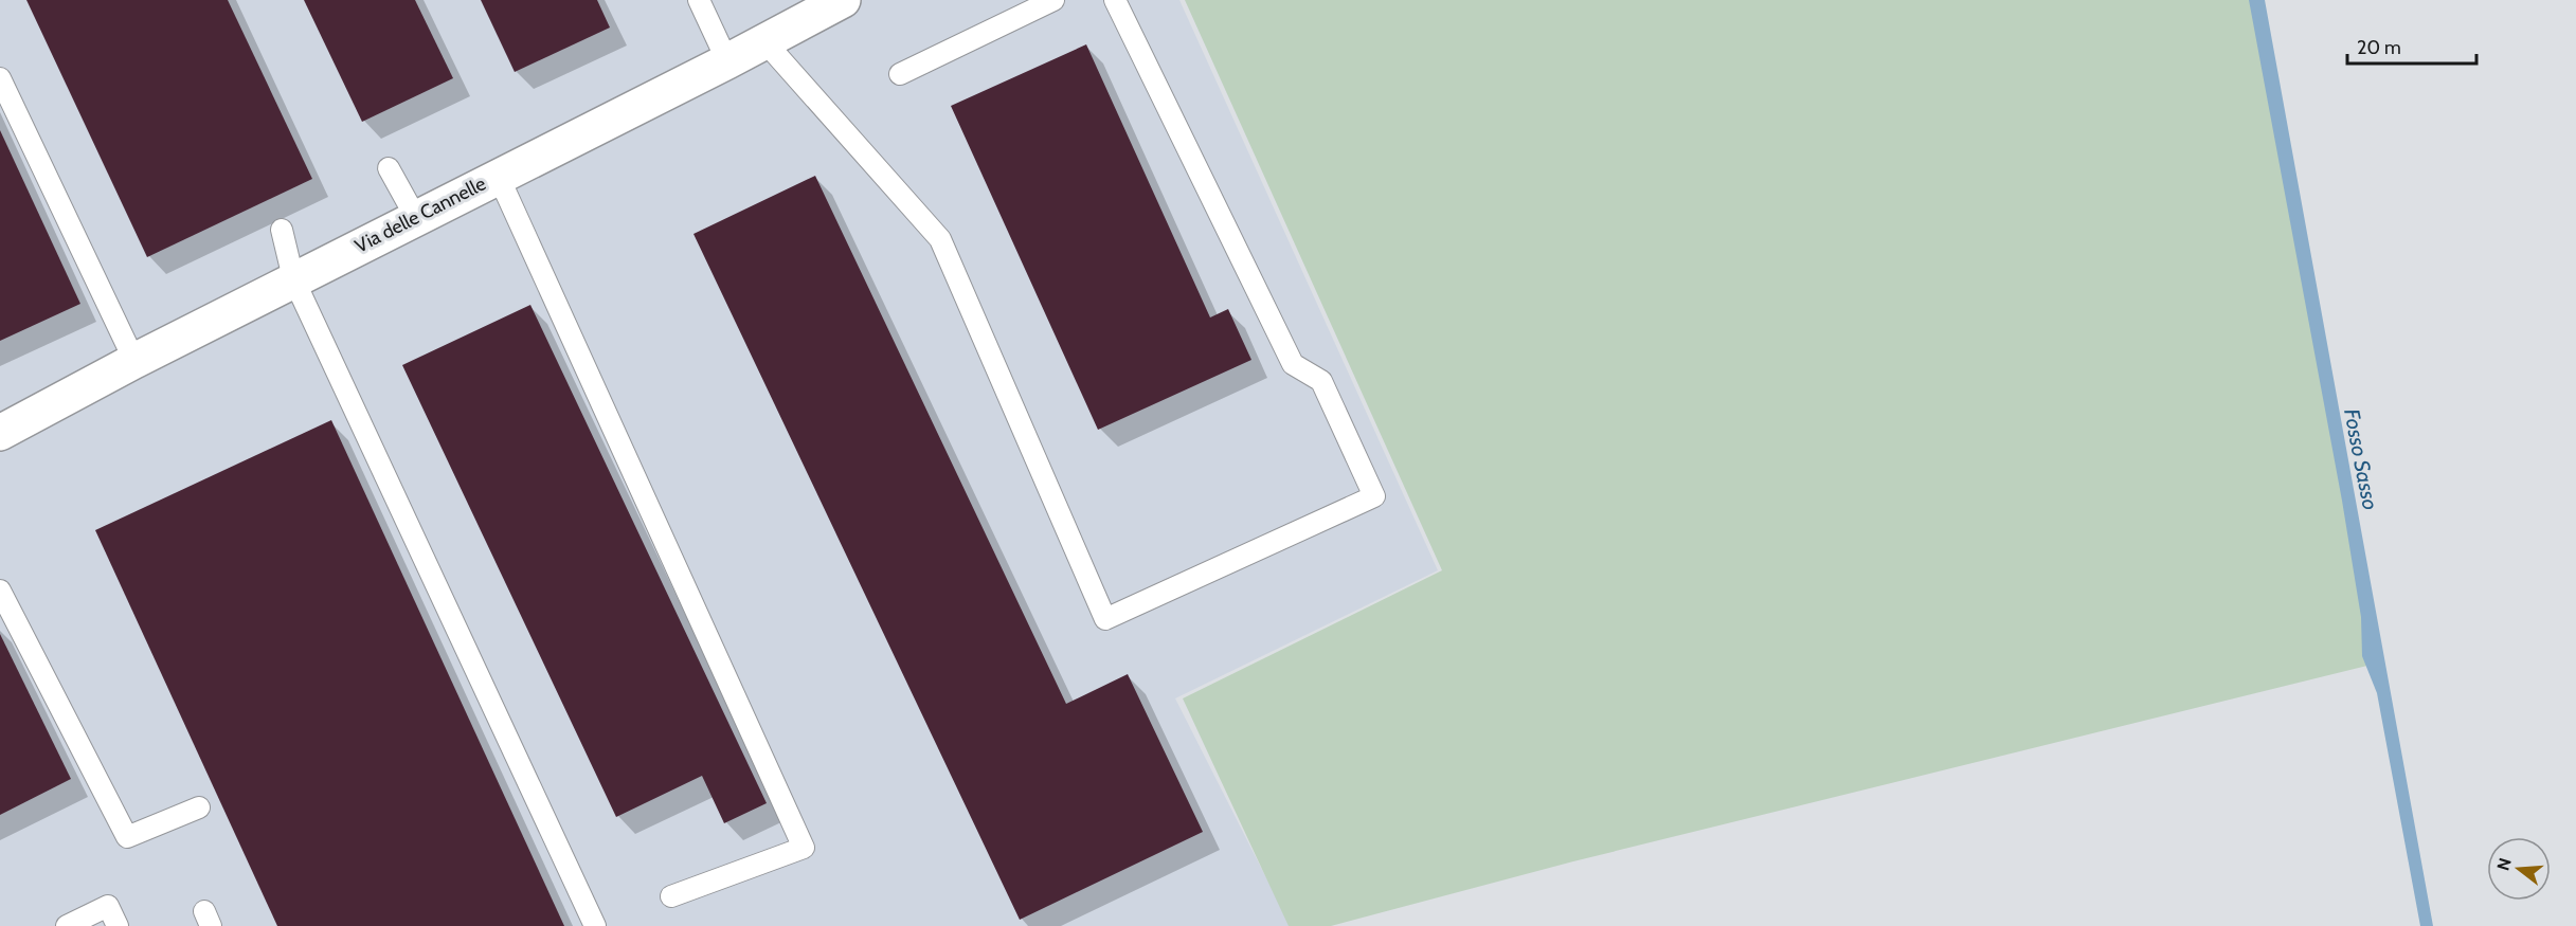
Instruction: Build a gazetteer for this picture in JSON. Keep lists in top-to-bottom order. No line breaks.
{"streets":{"street":["Via delle Cannelle"]},"water":["Fosso Sasso"],"scale_bar":"20 m","north":"left"}
